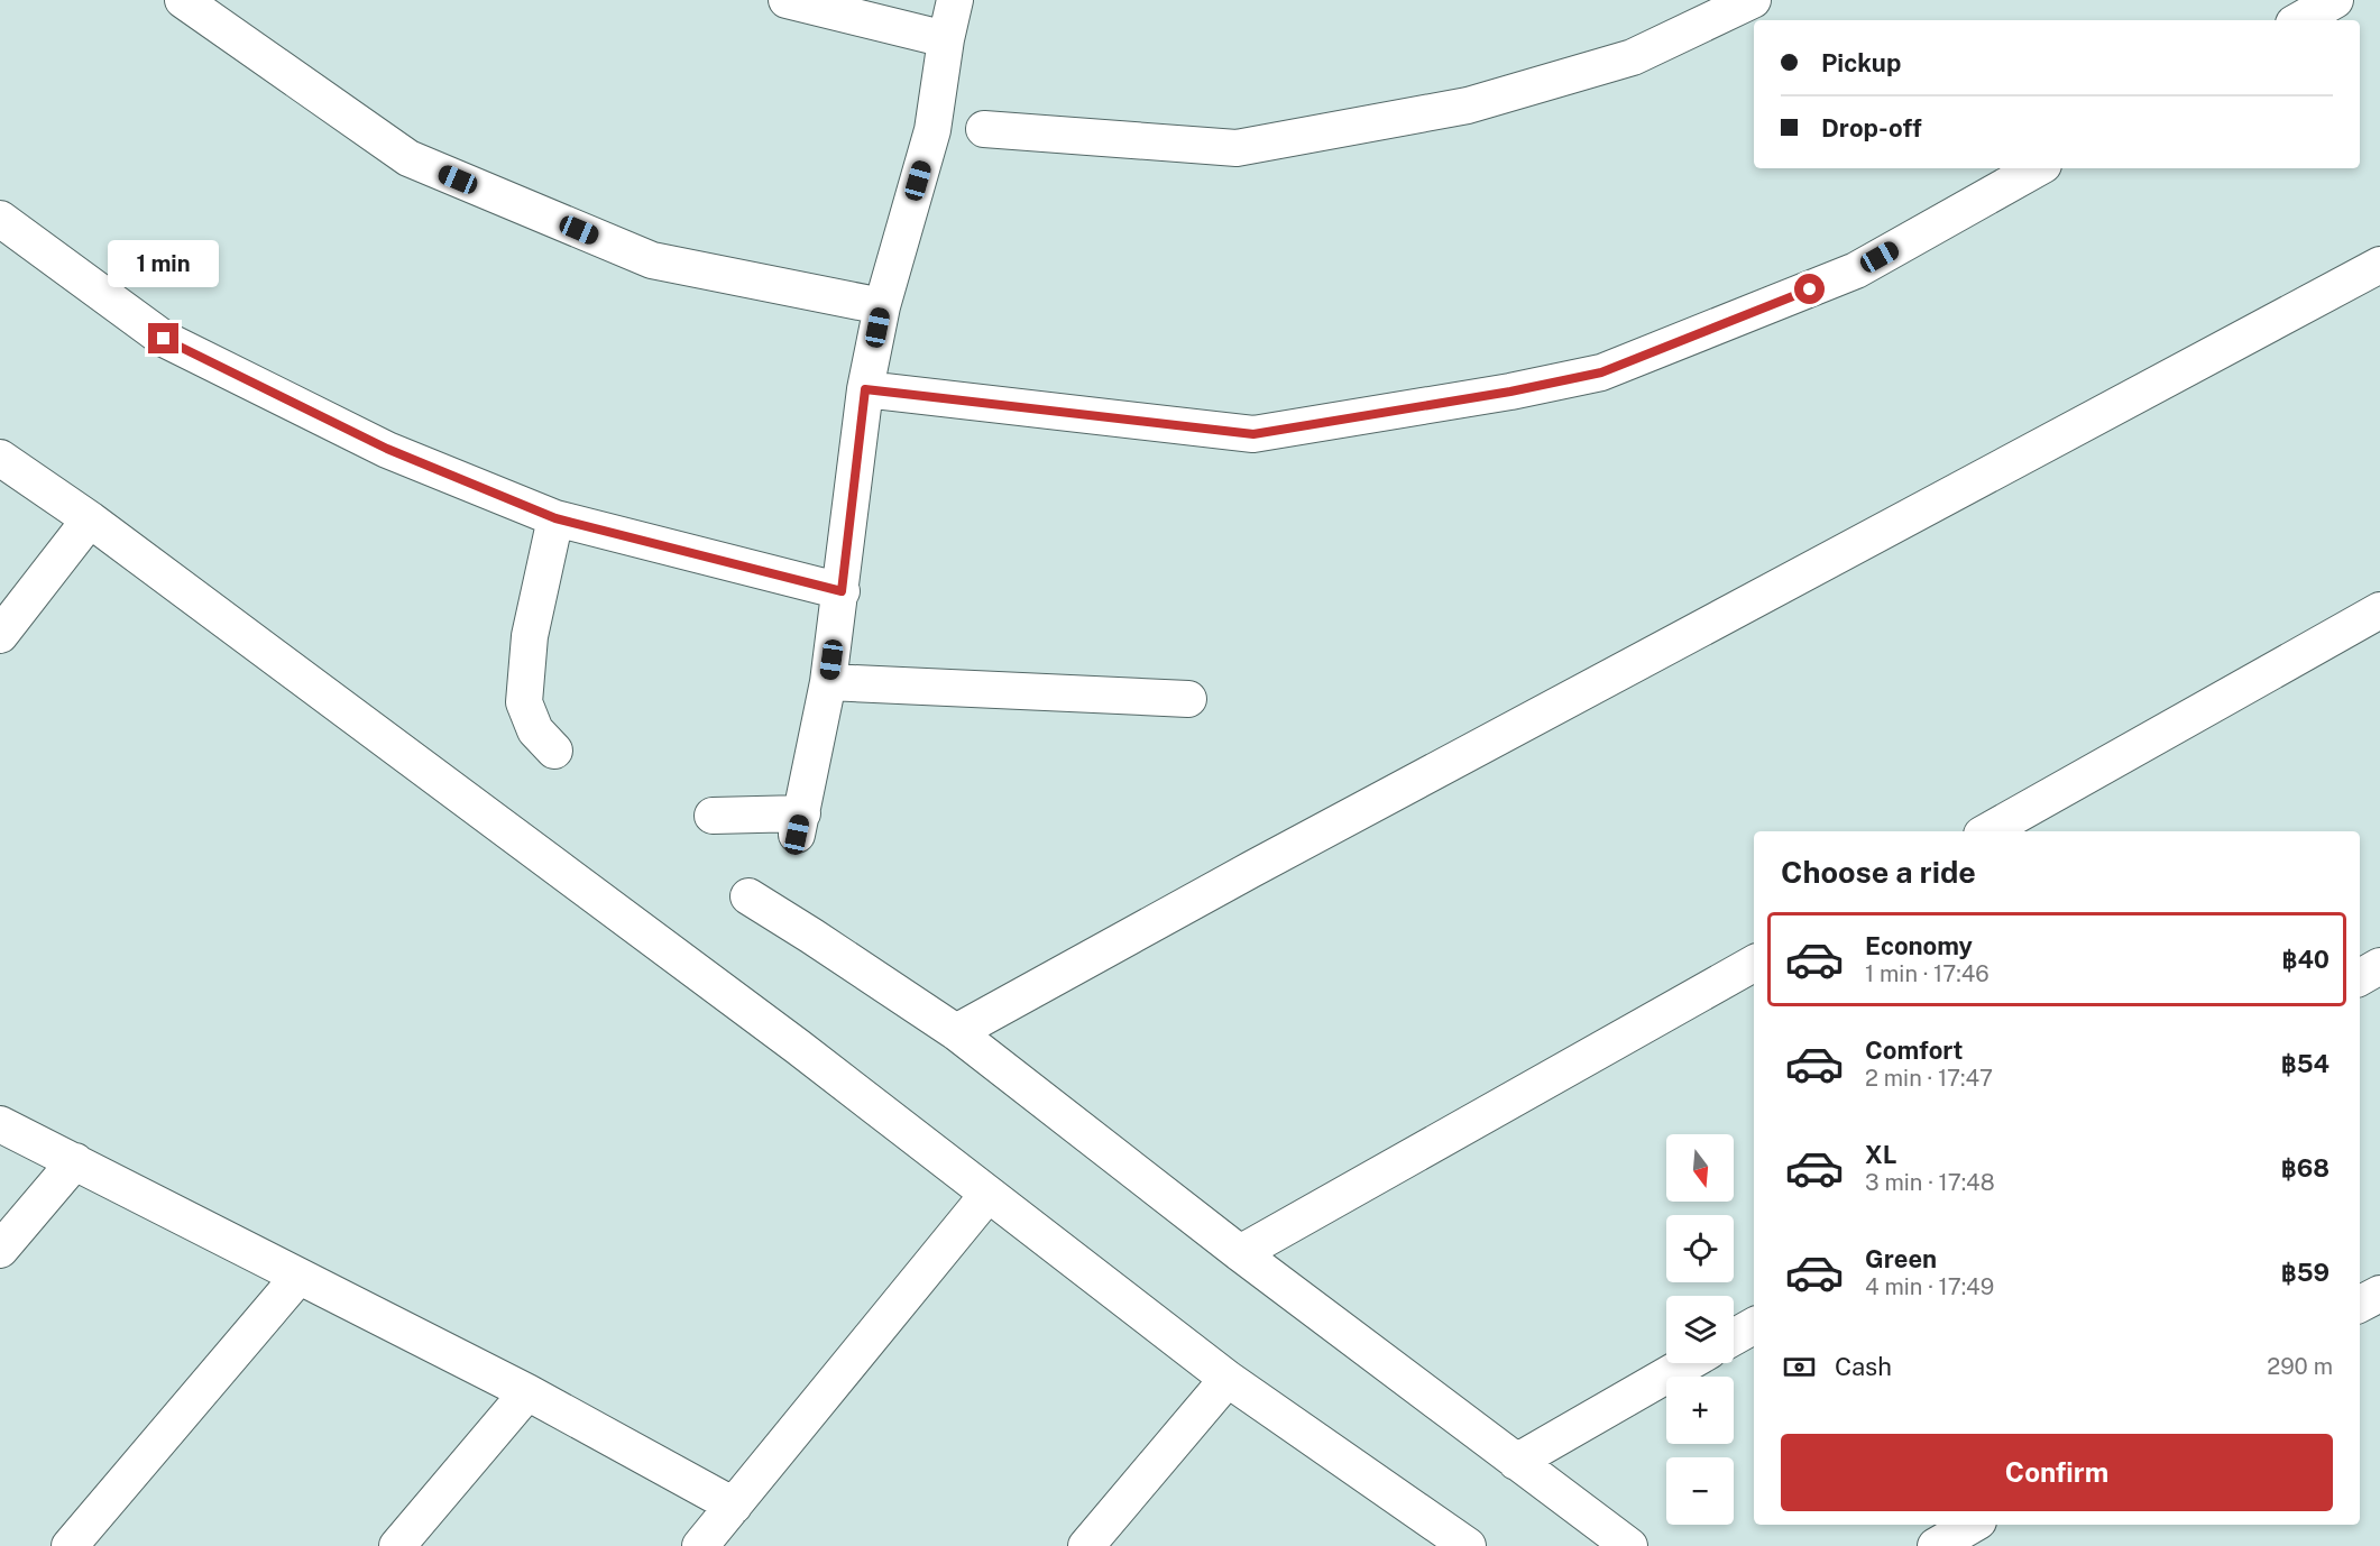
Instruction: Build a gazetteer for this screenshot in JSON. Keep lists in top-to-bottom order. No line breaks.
{"north":"bottom","page":{"banner":["Pickup","Drop-off"],"bubble":"1 min","heading":"Choose a ride","list":[{"name":"Economy","note":"1 min · 17:46","value":"฿40"},{"name":"Comfort","note":"2 min · 17:47","value":"฿54"},{"name":"XL","note":"3 min · 17:48","value":"฿68"},{"name":"Green","note":"4 min · 17:49","value":"฿59"}],"map_buttons":["+","−"],"pay":["Cash","290 m"],"buttons":"Confirm"}}
